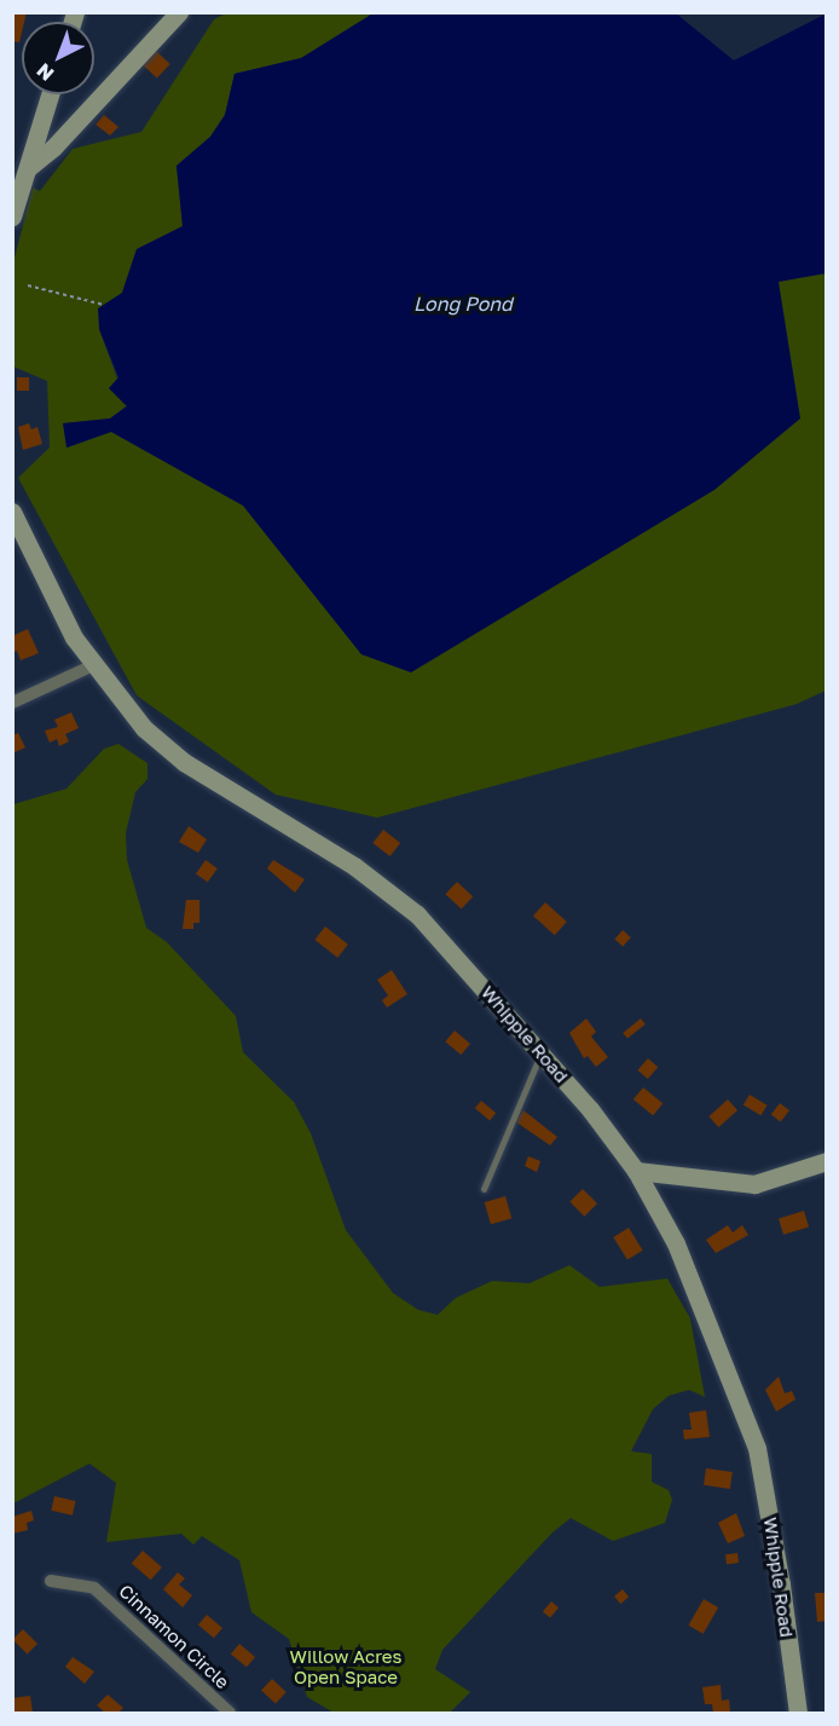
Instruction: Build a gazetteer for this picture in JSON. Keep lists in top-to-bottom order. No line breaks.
{"streets":{"main road":["Whipple Road"],"street":["Cinnamon Circle"]},"water":["Long Pond"],"parks":["Willow Acres Open Space"],"north":"bottom left"}
